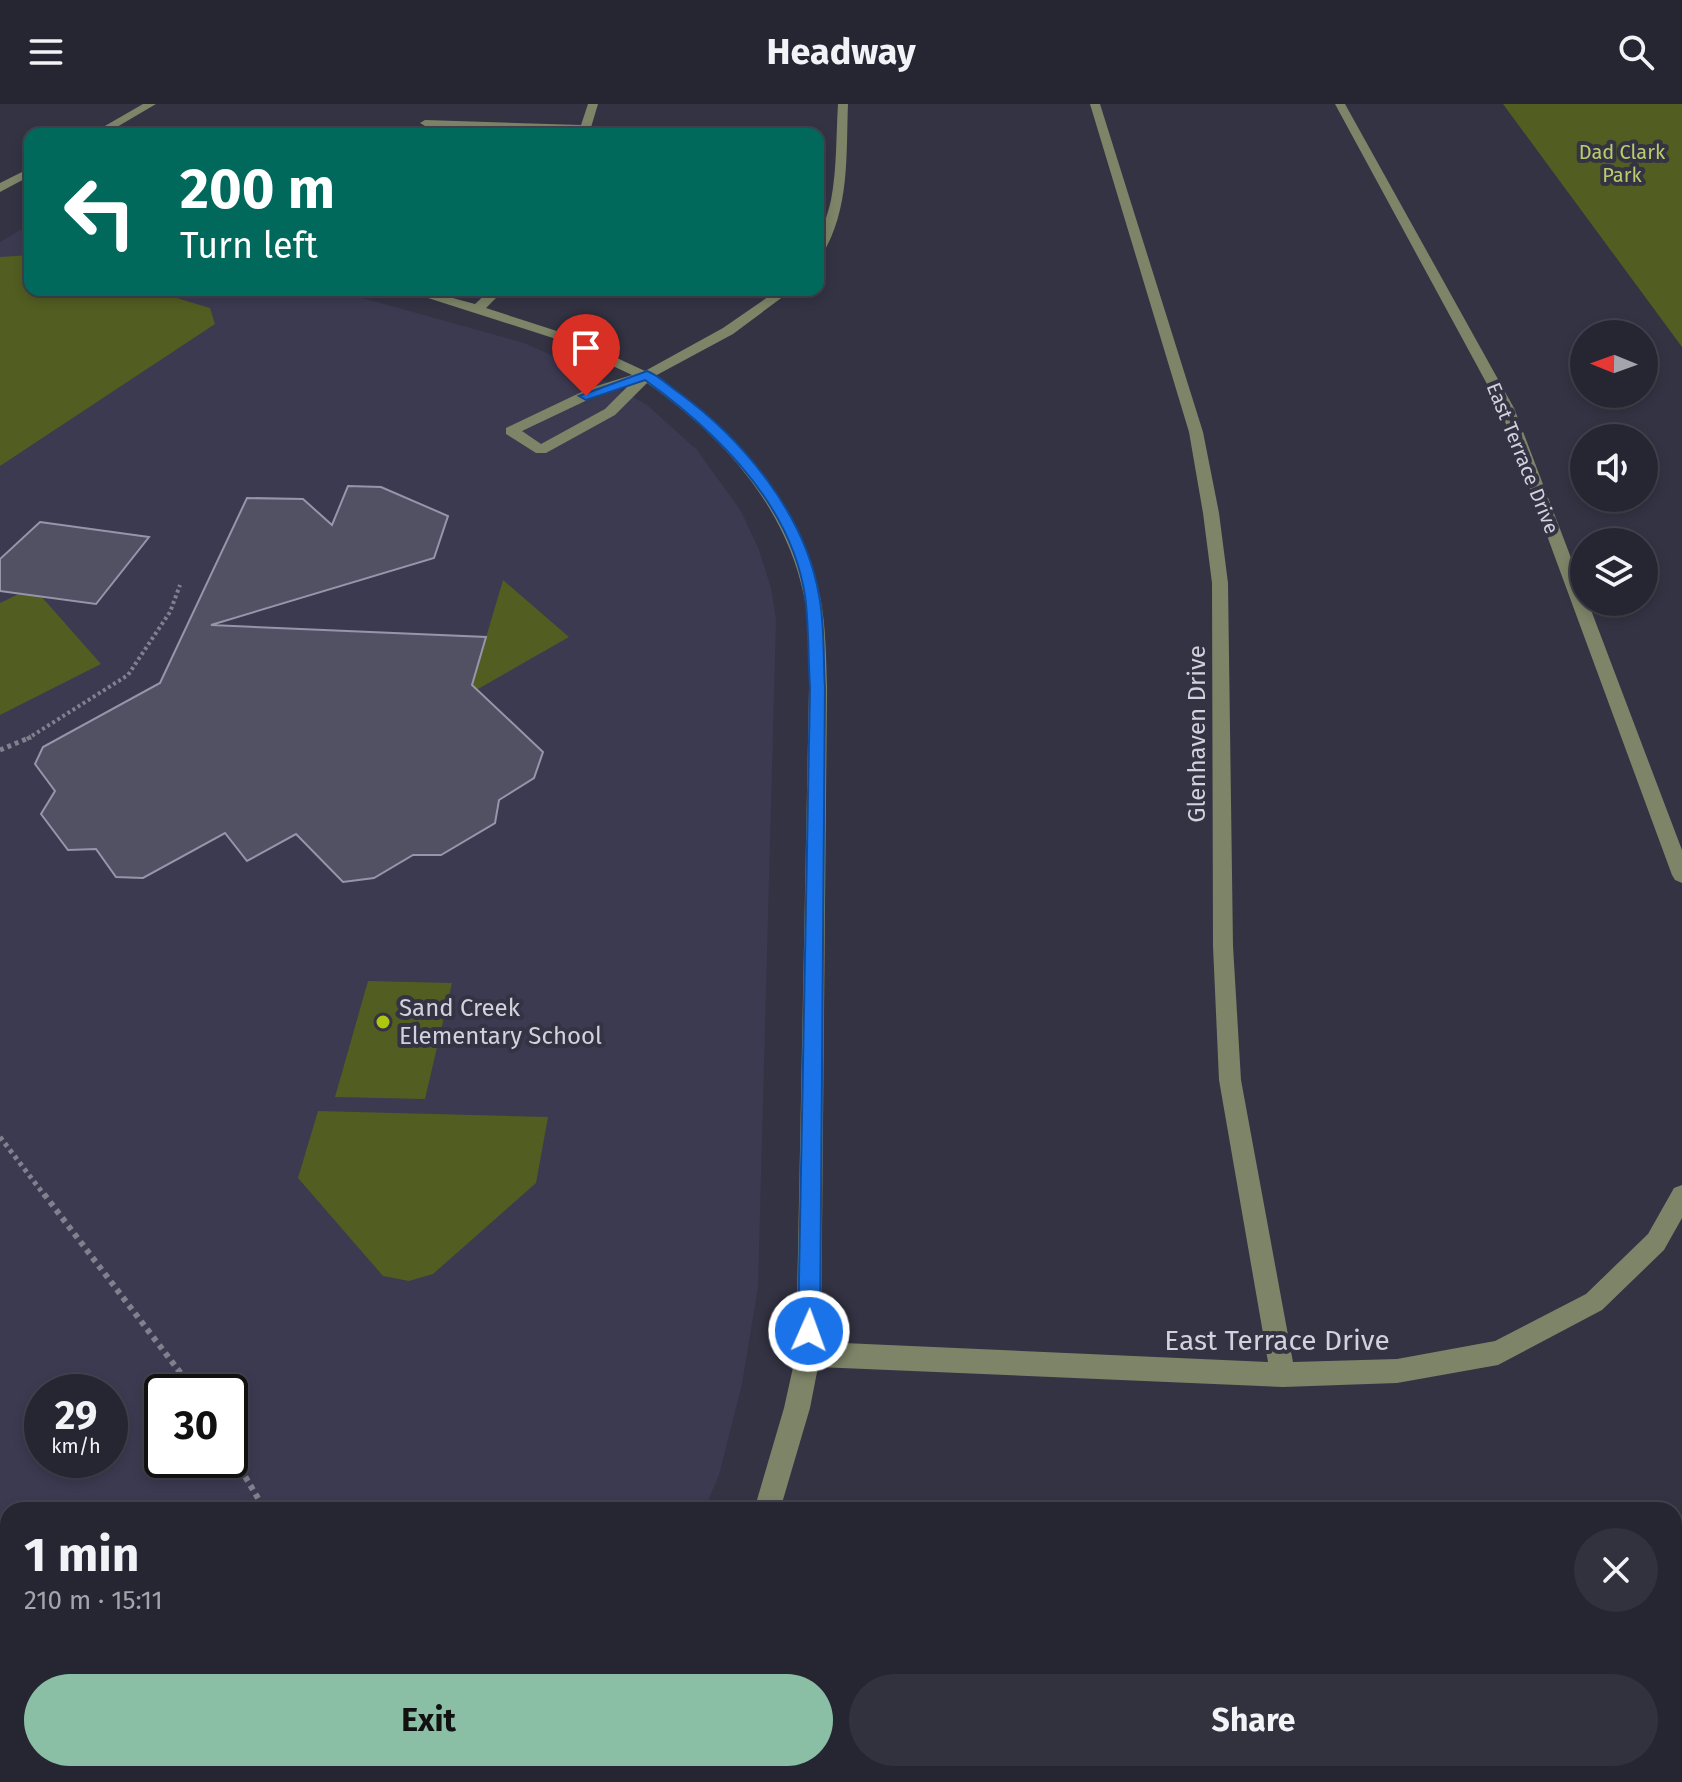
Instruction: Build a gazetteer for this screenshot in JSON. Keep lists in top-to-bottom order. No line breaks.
{"streets":{"street":["East Terrace Drive","Glenhaven Drive"]},"crossings":[["East Terrace Drive","Glenhaven Drive"]],"parks":["Dad Clark Park"],"places":["Sand Creek Elementary School"],"north":"left","page":{"header":"Headway","turn":["200 m","Turn left"],"speed":"29 km/h","limit":"30","heading":["1 min","210 m · 15:11"],"buttons":["Exit","Share"]}}
